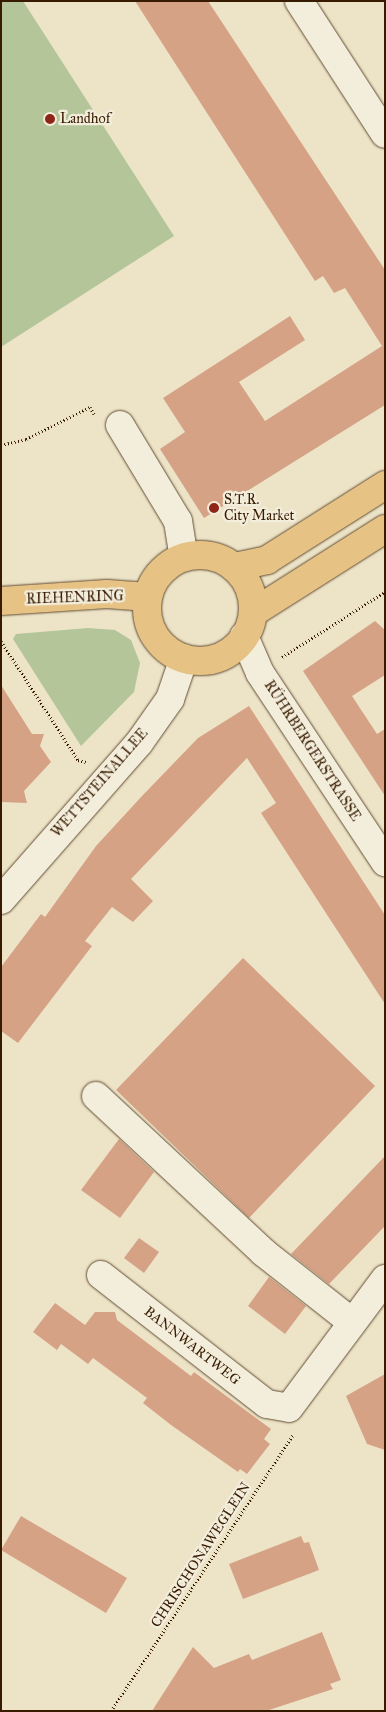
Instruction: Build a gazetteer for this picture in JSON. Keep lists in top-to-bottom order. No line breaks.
{"streets":{"main road":["RIEHENRING"],"street":["RÜHRBERGERSTRASSE","WETTSTEINALLEE","BANNWARTWEG"],"path":["CHRISCHONAWEGLEIN"]},"crossings":[["RIEHENRING","RÜHRBERGERSTRASSE"],["RIEHENRING","WETTSTEINALLEE"],["RÜHRBERGERSTRASSE","WETTSTEINALLEE"],["BANNWARTWEG","CHRISCHONAWEGLEIN"]],"places":["Landhof","S.T.R. City Market"]}
